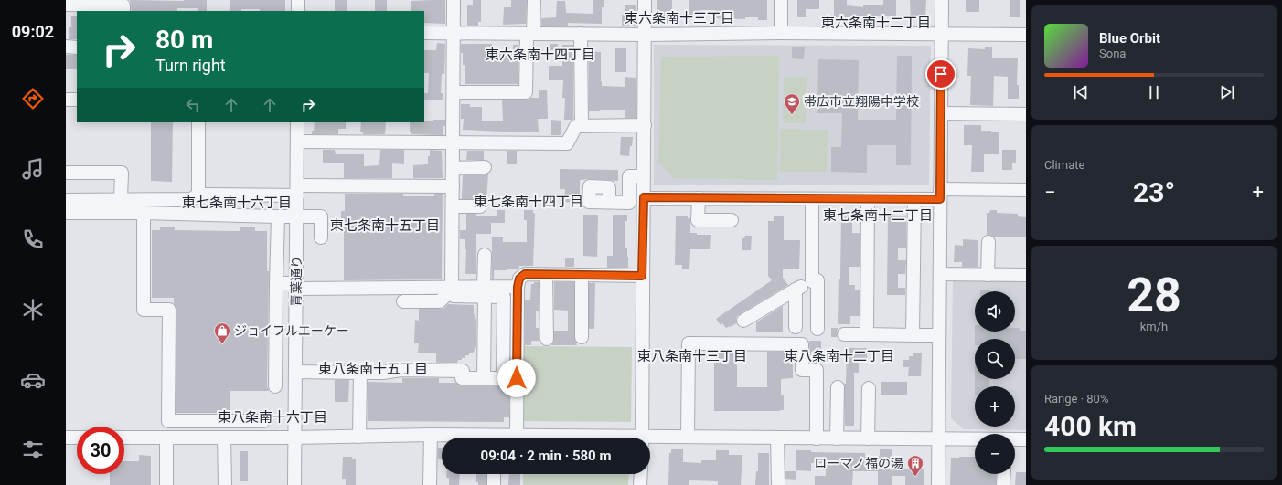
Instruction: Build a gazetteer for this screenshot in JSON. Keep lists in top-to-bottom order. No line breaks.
{"streets":{"street":["青葉通り"]},"districts":["東六条南十三丁目","東六条南十二丁目","東六条南十四丁目","東七条南十四丁目","東七条南十六丁目","東七条南十二丁目","東七条南十五丁目","東八条南十三丁目","東八条南十二丁目","東八条南十五丁目","東八条南十六丁目"],"places":{"school or university":["帯広市立翔陽中学校"],"shop":["ジョイフルエーケー"],"building":["ローマノ福の湯"]},"page":{"tabs":"09:02","turn":["80 m","Turn right"],"song":["Blue Orbit","Sona"],"tile":["Climate",["28","km/h"],["Range · 80%","400 km"]],"heat":["−","23°","+"],"map_buttons":["+","−"],"limit":"30","trip":"09:04 · 2 min · 580 m"}}
